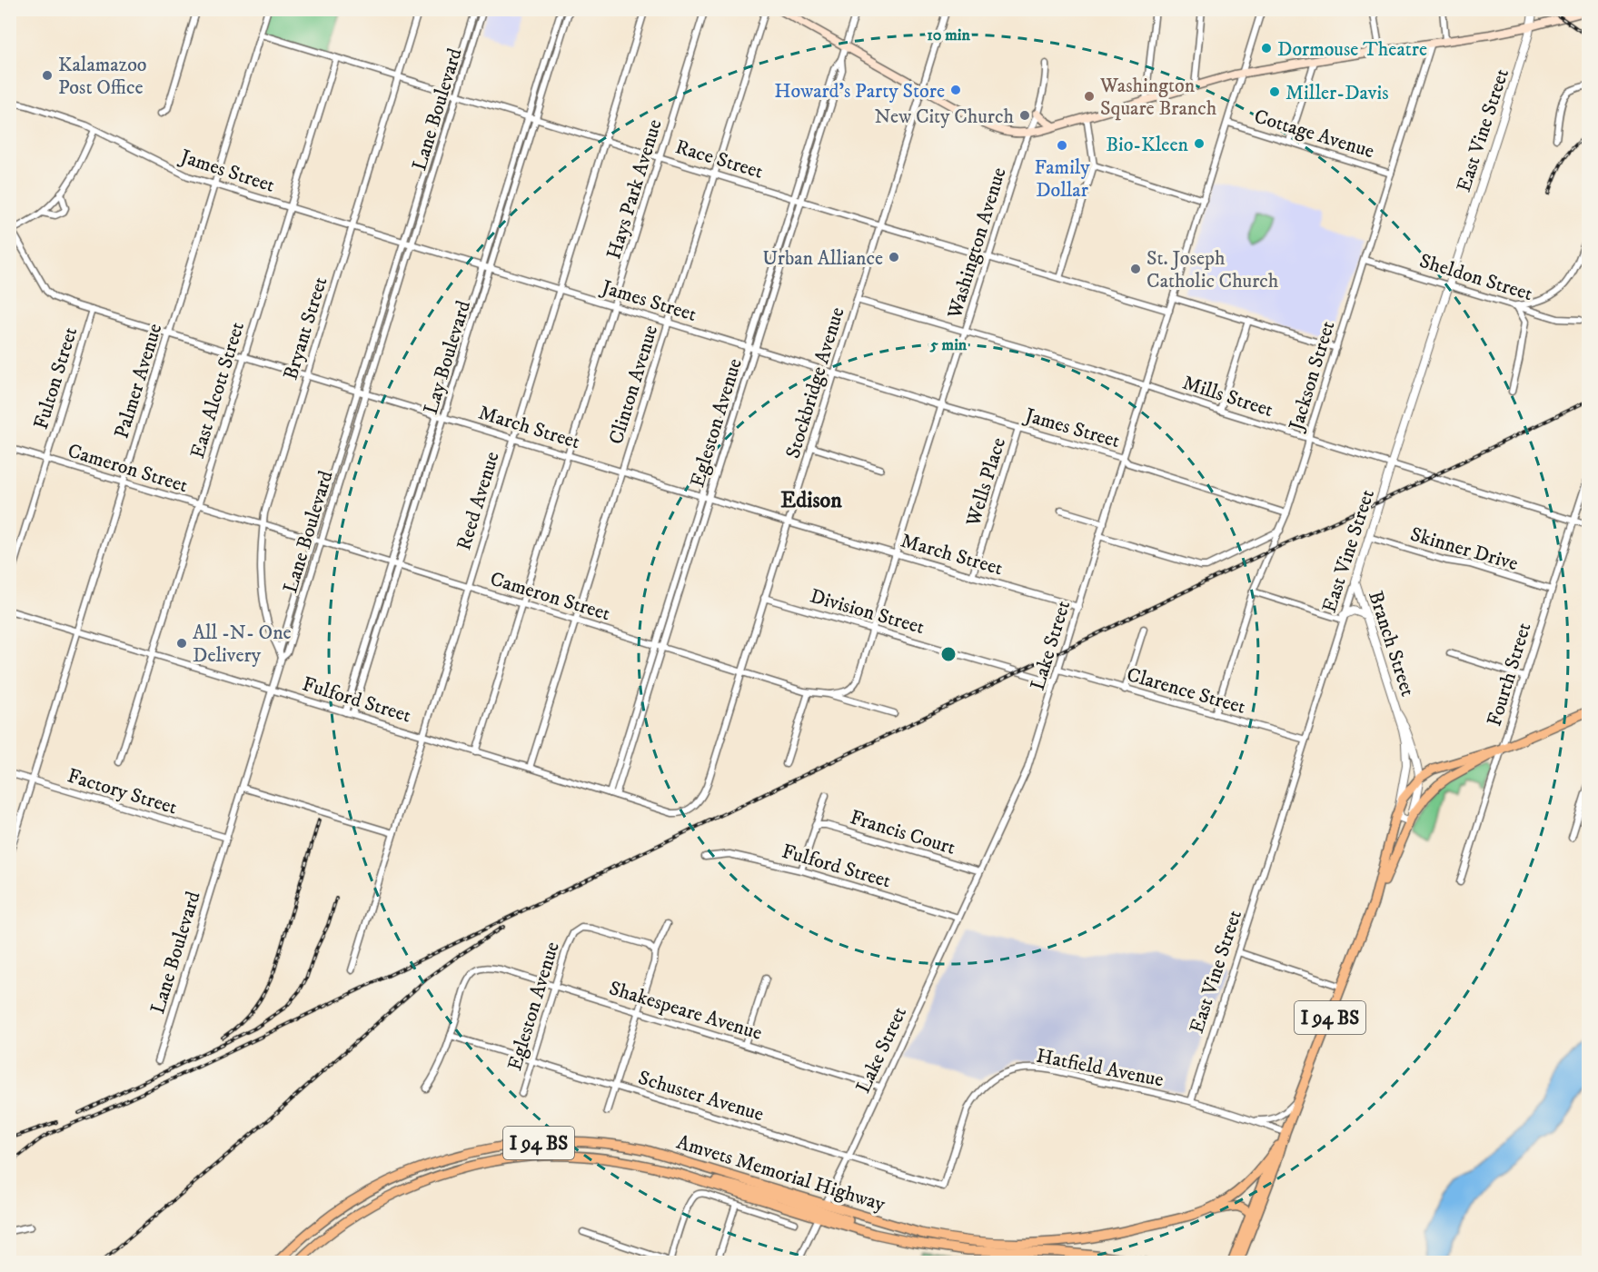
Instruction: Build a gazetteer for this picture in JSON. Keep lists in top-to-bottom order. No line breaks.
{"streets":{"main road":["I 94 BS","Amvets Memorial Highway"],"street":["Lane Boulevard","East Vine Street","Cottage Avenue","Race Street","James Street","Hays Park Avenue","Washington Avenue","Sheldon Street","Bryant Street","Lay Boulevard","Jackson Street","Fulton Street","Palmer Avenue","Stockbridge Avenue","Clinton Avenue","East Alcott Street","Mills Street","Egleston Avenue","March Street","Cameron Street","Wells Place","Reed Avenue","Skinner Drive","Division Street","Branch Street","Lake Street","Fourth Street","Clarence Street","Fulford Street","Factory Street","Francis Court","Shakespeare Avenue","Hatfield Avenue","Schuster Avenue"]},"crossings":[["Lane Boulevard","Race Street"],["Lane Boulevard","James Street"],["Lane Boulevard","Bryant Street"],["Lane Boulevard","March Street"],["Lane Boulevard","Cameron Street"],["Lane Boulevard","Fulford Street"],["Lane Boulevard","Factory Street"],["East Vine Street","Sheldon Street"],["East Vine Street","Mills Street"],["East Vine Street","Skinner Drive"],["East Vine Street","Branch Street"],["East Vine Street","Clarence Street"],["East Vine Street","Hatfield Avenue"],["Cottage Avenue","Jackson Street"],["Cottage Avenue","Lake Street"],["Race Street","Hays Park Avenue"],["Race Street","Washington Avenue"],["Race Street","Bryant Street"],["Race Street","Lay Boulevard"],["Race Street","Palmer Avenue"],["Race Street","Stockbridge Avenue"],["Race Street","Clinton Avenue"],["Race Street","East Alcott Street"],["Race Street","Egleston Avenue"],["Race Street","Reed Avenue"],["Race Street","Lake Street"],["James Street","Hays Park Avenue"],["James Street","Washington Avenue"],["James Street","Bryant Street"],["James Street","Lay Boulevard"],["James Street","Jackson Street"],["James Street","Palmer Avenue"],["James Street","Stockbridge Avenue"],["James Street","Clinton Avenue"],["James Street","East Alcott Street"],["James Street","Egleston Avenue"],["James Street","Wells Place"],["James Street","Reed Avenue"],["James Street","Lake Street"],["Hays Park Avenue","March Street"],["Hays Park Avenue","Cameron Street"],["Hays Park Avenue","Fulford Street"],["Washington Avenue","Mills Street"],["Washington Avenue","March Street"],["Washington Avenue","Cameron Street"],["Washington Avenue","Division Street"],["Sheldon Street","Jackson Street"],["Bryant Street","March Street"],["Bryant Street","Cameron Street"],["Lay Boulevard","March Street"],["Lay Boulevard","Cameron Street"],["Lay Boulevard","Fulford Street"],["Jackson Street","Mills Street"],["Jackson Street","Clarence Street"],["Fulton Street","March Street"],["Fulton Street","Cameron Street"],["Palmer Avenue","March Street"],["Palmer Avenue","Cameron Street"],["Palmer Avenue","Fulford Street"],["Palmer Avenue","Factory Street"],["Stockbridge Avenue","Mills Street"],["Stockbridge Avenue","March Street"],["Stockbridge Avenue","Cameron Street"],["Stockbridge Avenue","Division Street"],["Stockbridge Avenue","Fulford Street"],["Clinton Avenue","March Street"],["Clinton Avenue","Cameron Street"],["Clinton Avenue","Fulford Street"],["East Alcott Street","March Street"],["East Alcott Street","Cameron Street"],["East Alcott Street","Fulford Street"],["Mills Street","Lake Street"],["Mills Street","Fourth Street"],["Egleston Avenue","March Street"],["Egleston Avenue","Cameron Street"],["Egleston Avenue","Fulford Street"],["Egleston Avenue","Shakespeare Avenue"],["Egleston Avenue","Schuster Avenue"],["March Street","Wells Place"],["March Street","Reed Avenue"],["March Street","Lake Street"],["Cameron Street","Reed Avenue"],["Reed Avenue","Fulford Street"],["Skinner Drive","Fourth Street"],["Division Street","Lake Street"],["Branch Street","I 94 BS"],["Lake Street","Clarence Street"],["Lake Street","Fulford Street"],["Lake Street","Francis Court"],["Lake Street","Shakespeare Avenue"],["Lake Street","Schuster Avenue"],["Lake Street","Amvets Memorial Highway"],["Fourth Street","I 94 BS"],["Shakespeare Avenue","Schuster Avenue"],["I 94 BS","Hatfield Avenue"],["I 94 BS","Amvets Memorial Highway"],["Hatfield Avenue","Schuster Avenue"]],"districts":["Edison"],"places":["Dormouse Theatre","Kalamazoo Post Office","Howard's Party Store","Miller-Davis","Washington Square Branch","New City Church","Bio-Kleen","Family Dollar","Urban Alliance","St. Joseph Catholic Church","All -N- One Delivery"],"rings":["10 min","5 min"]}
